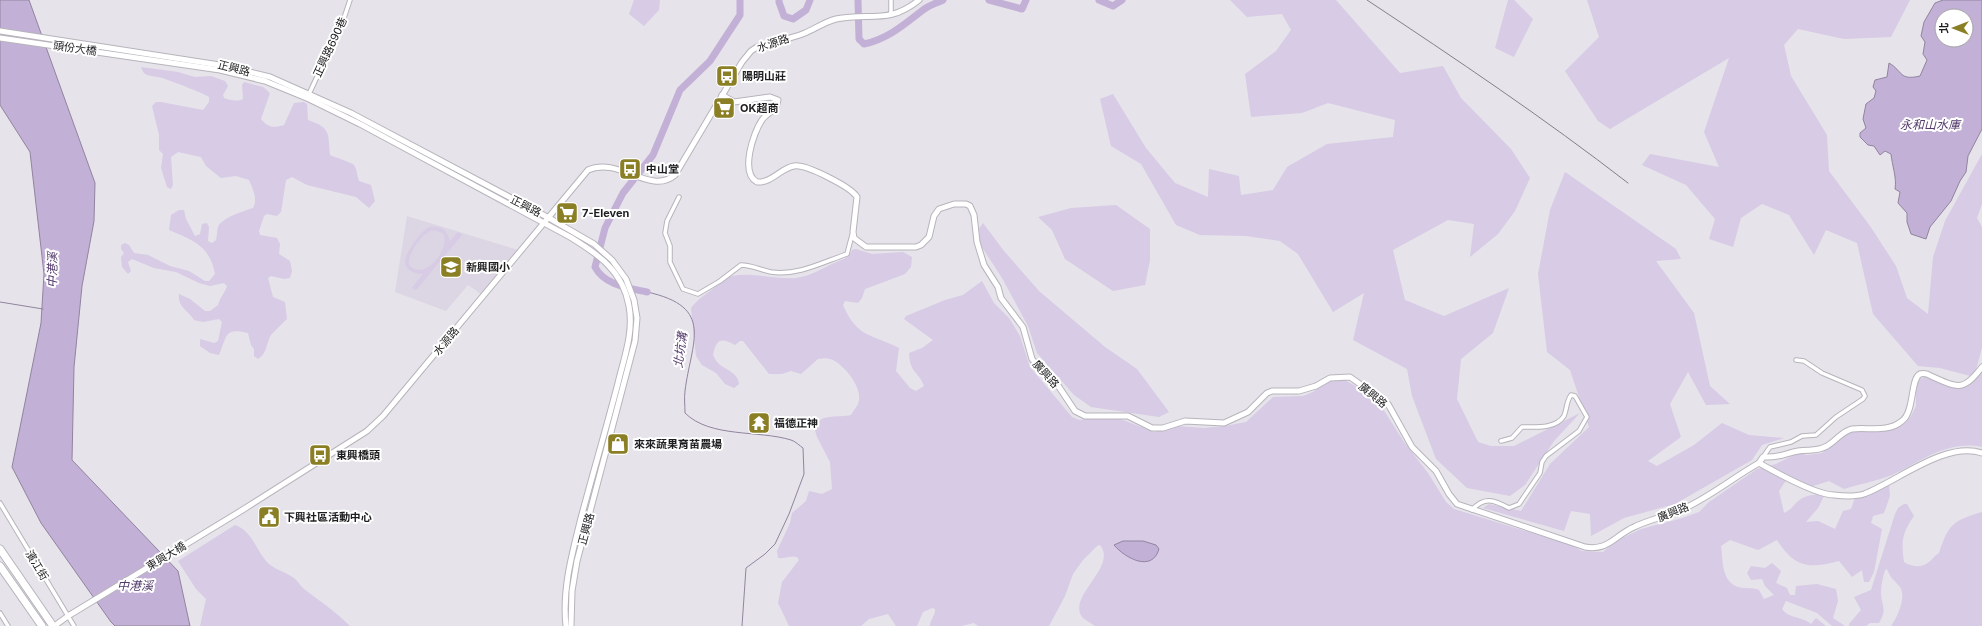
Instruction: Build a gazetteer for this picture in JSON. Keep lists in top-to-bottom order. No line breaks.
{"streets":{"street":["水源路","正興路690巷","頭份大橋","正興路","廣興路","東興大橋","濱江街"]},"crossings":[["水源路","正興路"],["水源路","東興大橋"],["正興路690巷","正興路"],["頭份大橋","正興路"],["東興大橋","濱江街"]],"water":["永和山水庫","中港溪","北坑溝"],"places":{"bus stop":["陽明山莊","中山堂","東興橋頭"],"supermarket":["OK超商","7-Eleven"],"school or university":["新興國小"],"temple":["福德正神"],"shop":["來來蔬果育苗農場"],"public building":["下興社區活動中心"]},"north":"left"}
